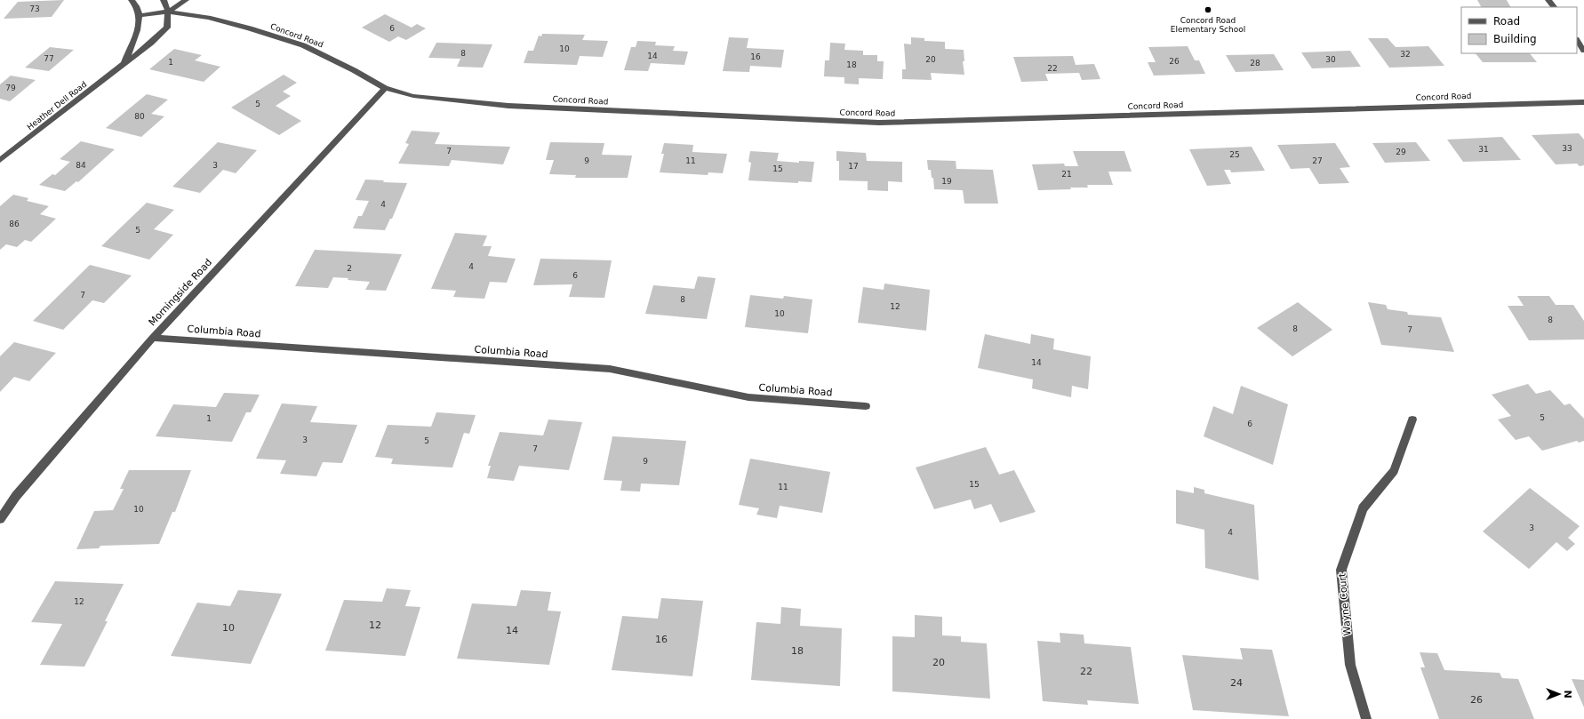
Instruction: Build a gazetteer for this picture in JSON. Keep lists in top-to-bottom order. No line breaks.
{"streets":{"street":["Concord Road","Heather Dell Road","Morningside Road","Columbia Road","Wayne Court"]},"crossings":[["Concord Road","Heather Dell Road"],["Concord Road","Morningside Road"],["Morningside Road","Columbia Road"]],"places":["Concord Road Elementary School"],"house_numbers":["73","6","10","8","32","14","16","77","20","30","26","1","28","18","22","79","5","80","33","31","7","29","25","9","11","27","84","3","17","15","21","19","4","86","5","4","2","6","7","8","12","10","8","8","7","14","5","1","6","3","5","7","9","15","11","10","3","4","12","12","10","14","16","18","20","22","24","26"],"legend":["Road","Building"],"north":"right"}
